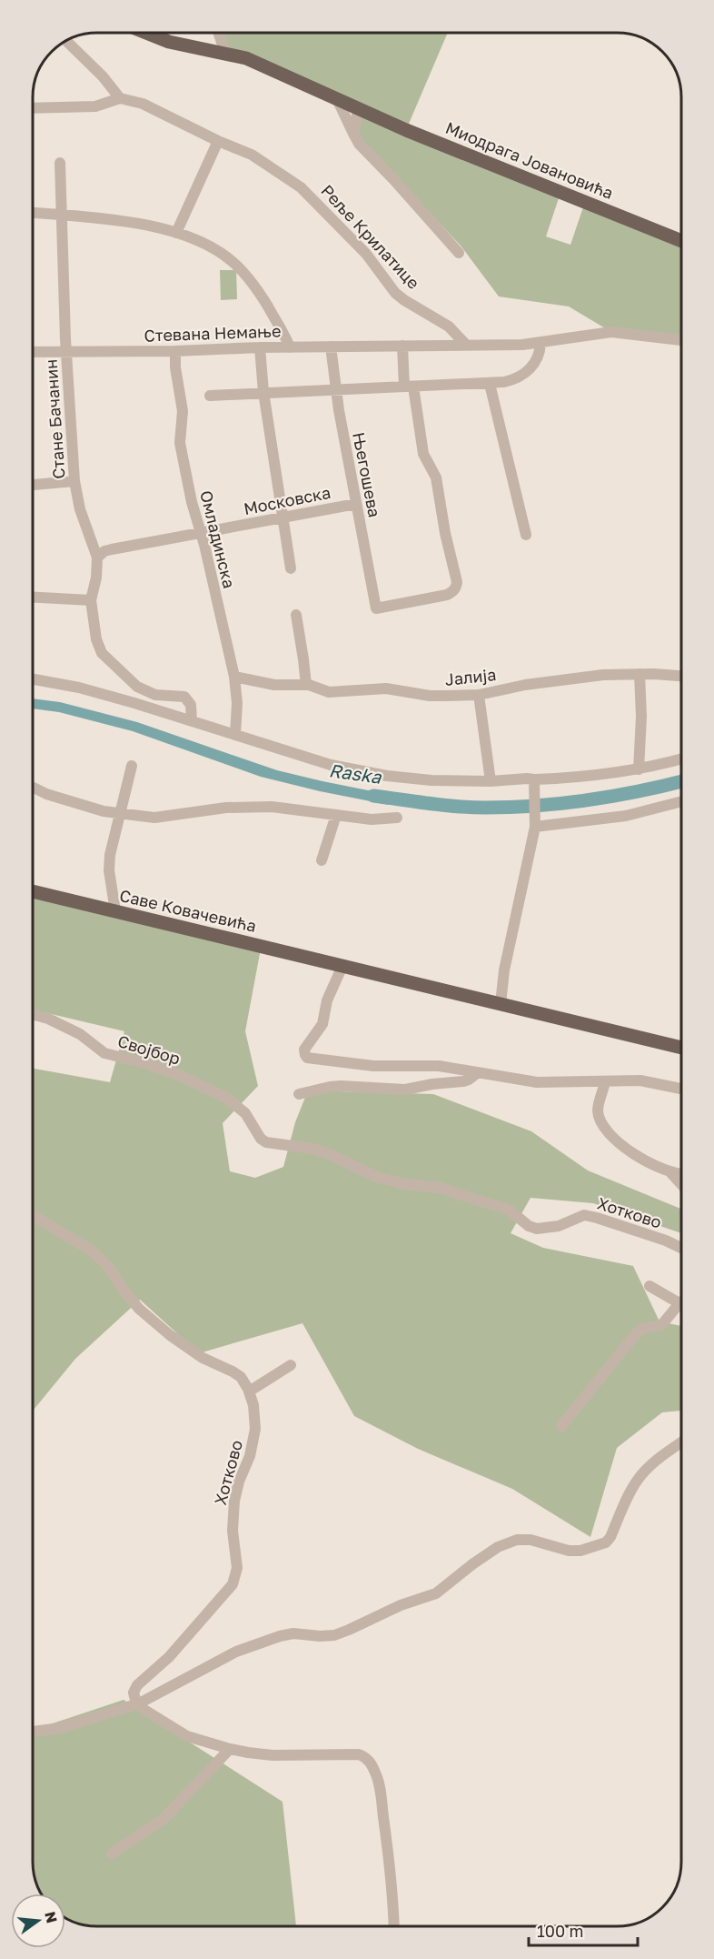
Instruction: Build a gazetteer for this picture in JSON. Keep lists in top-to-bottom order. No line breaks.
{"streets":{"main road":["Миодрага Јовановића","Саве Ковачевића"],"street":["Реље Крилатице","Стевана Немање","Стане Бачанин","Његошева","Московска","Омладинска","Јалија","Својбор","Хотково"]},"crossings":[["Реље Крилатице","Стевана Немање"],["Стевана Немање","Стане Бачанин"],["Стевана Немање","Његошева"],["Стевана Немање","Омладинска"],["Стане Бачанин","Московска"],["Његошева","Московска"],["Московска","Омладинска"],["Омладинска","Јалија"],["Својбор","Хотково"]],"water":["Raska"],"scale_bar":"100 m","north":"right"}
